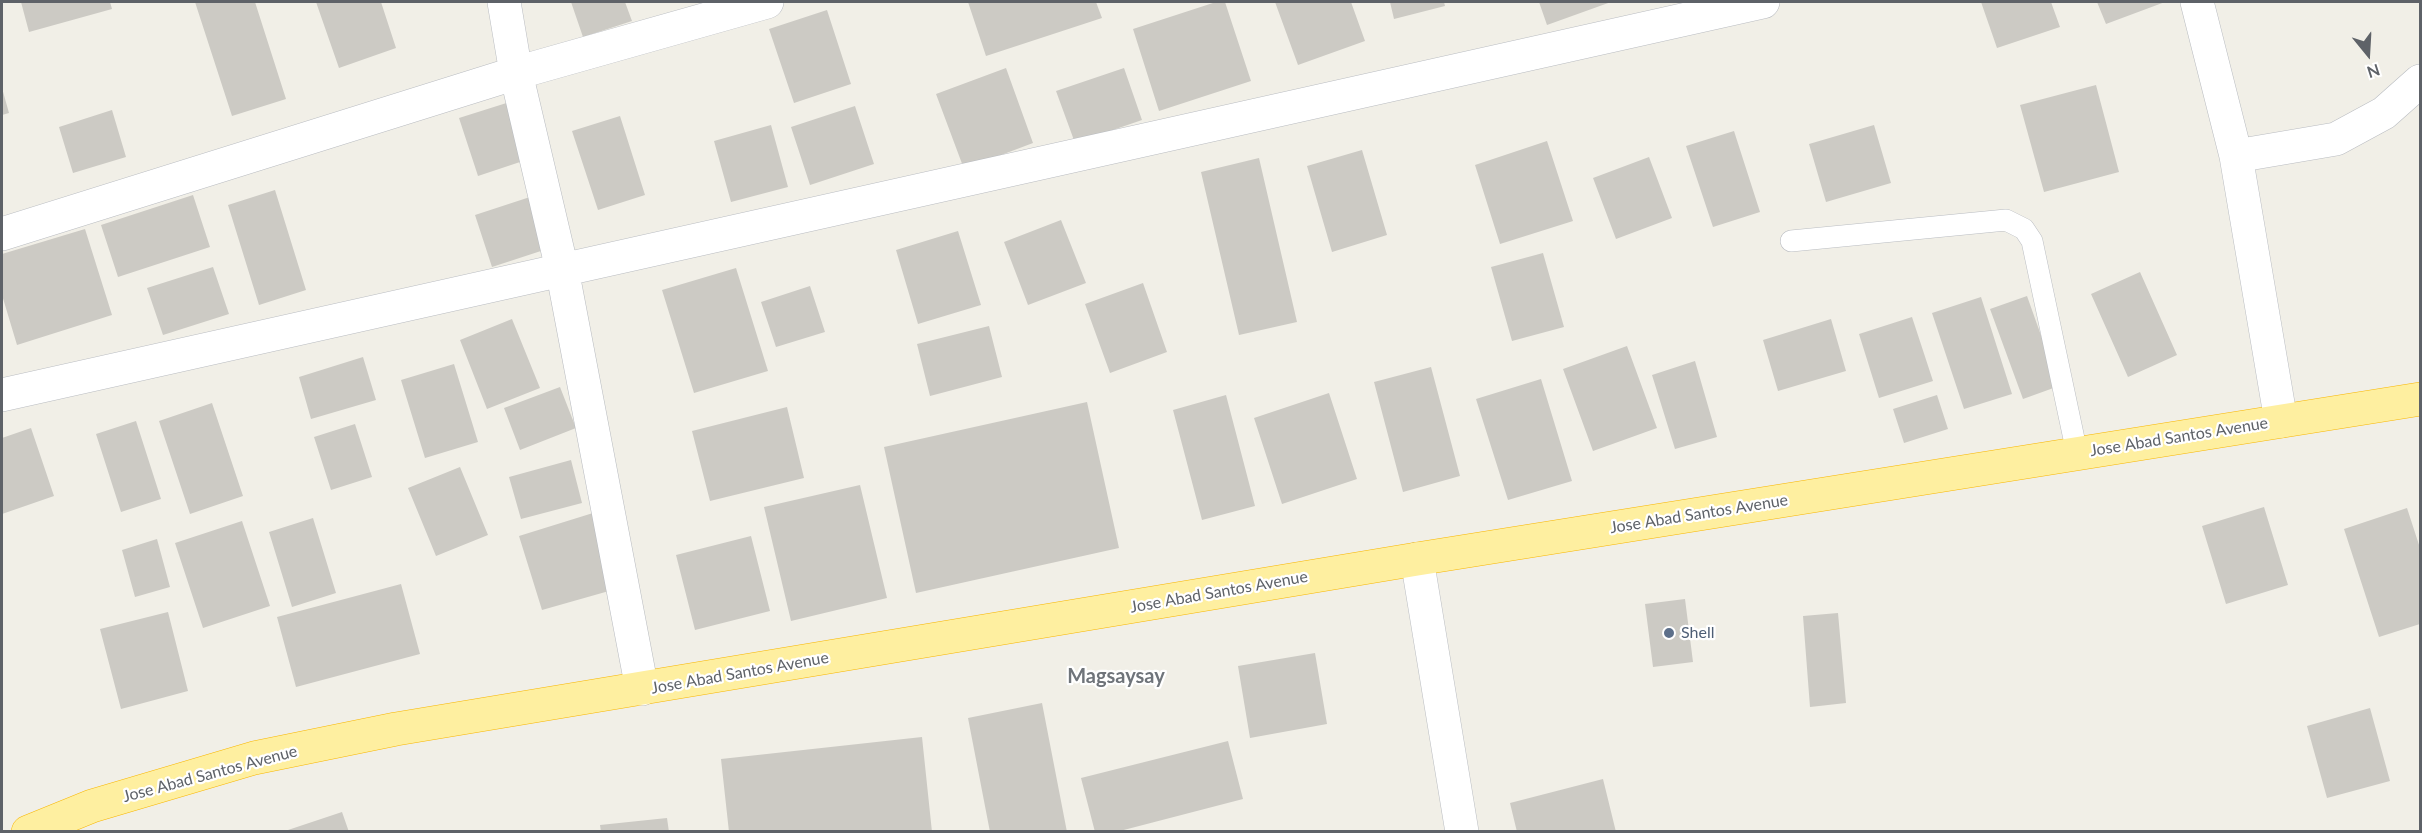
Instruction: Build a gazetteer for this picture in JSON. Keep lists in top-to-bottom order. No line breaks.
{"streets":{"highway":["Jose Abad Santos Avenue"]},"districts":["Magsaysay"],"places":["Shell"],"north":"bottom"}
